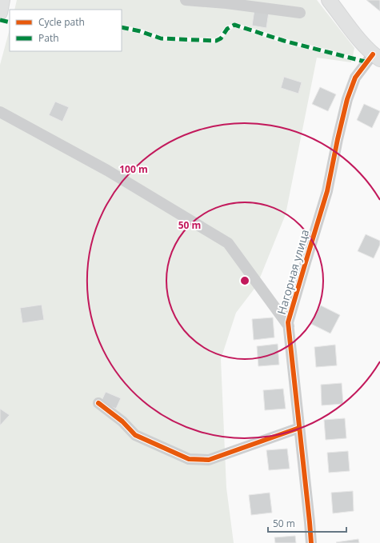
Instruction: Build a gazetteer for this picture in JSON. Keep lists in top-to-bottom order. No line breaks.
{"streets":{"street":["Нагорная улица"]},"legend":["Cycle path","Path"],"scale_bar":"50 m","rings":["100 m","50 m"]}
